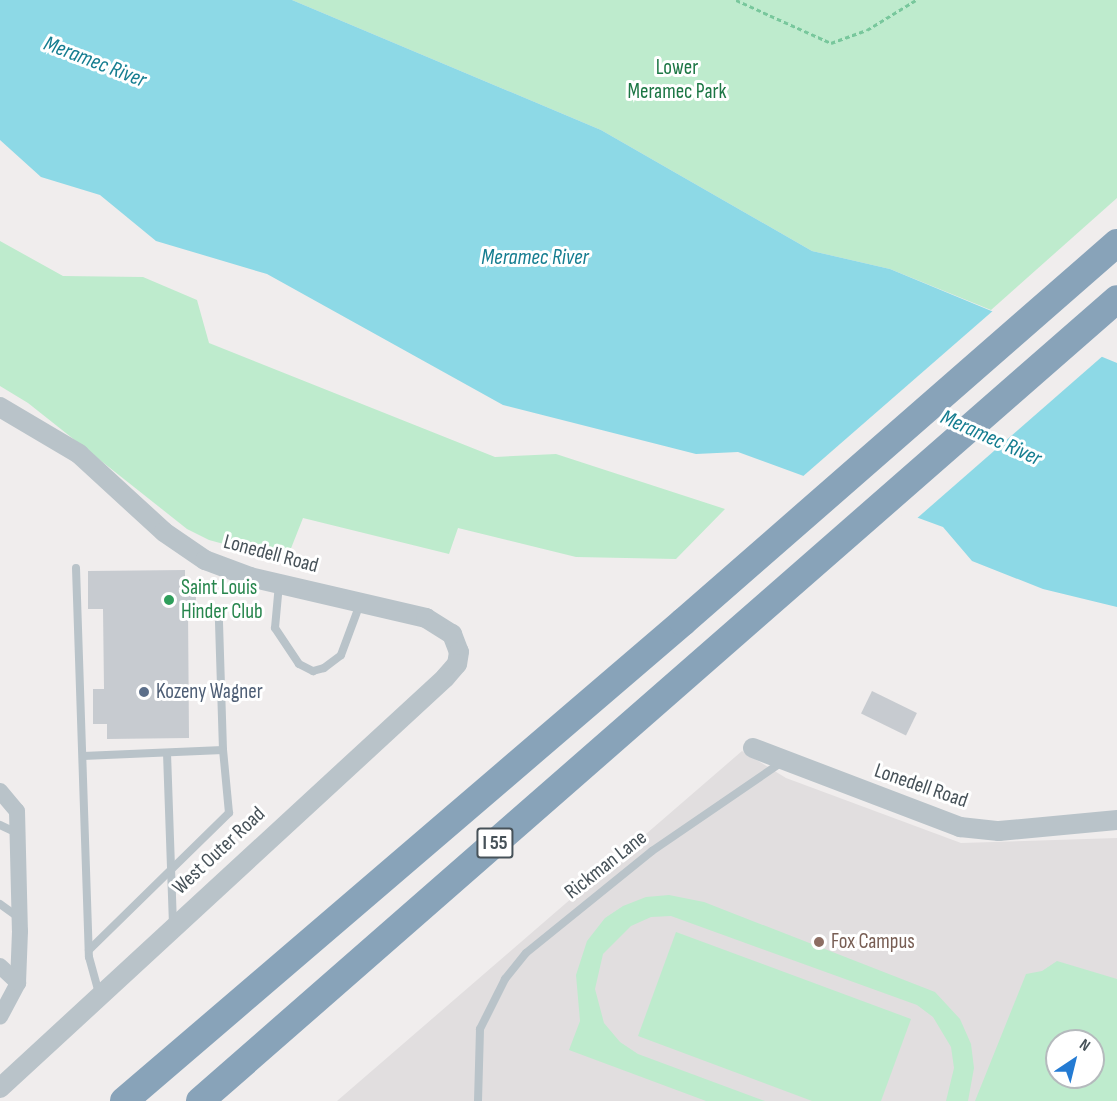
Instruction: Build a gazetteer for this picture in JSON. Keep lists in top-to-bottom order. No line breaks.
{"streets":{"highway":["I 55"],"street":["Lonedell Road","West Outer Road"],"lane":["Rickman Lane"]},"crossings":[["Lonedell Road","West Outer Road"],["Lonedell Road","Rickman Lane"]],"water":["Meramec River"],"parks":["Lower Meramec Park"],"places":["Saint Louis Hinder Club","Kozeny Wagner","Fox Campus"],"north":"top right"}
